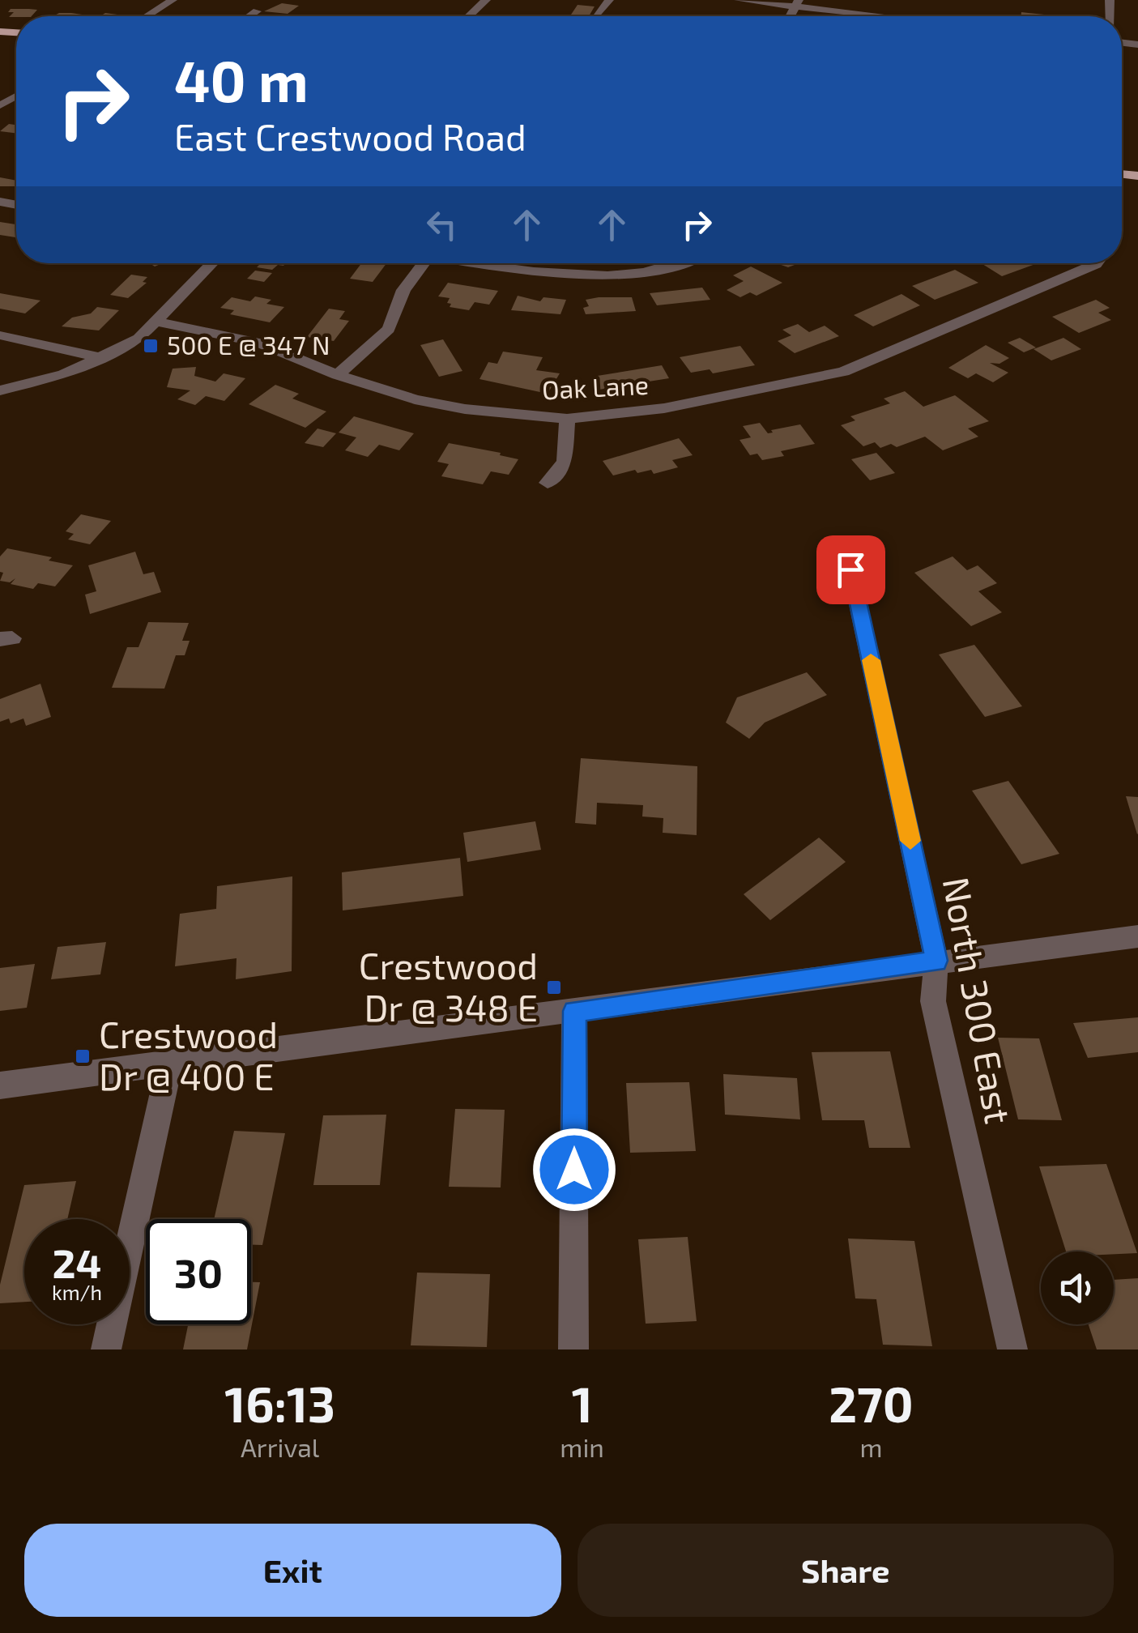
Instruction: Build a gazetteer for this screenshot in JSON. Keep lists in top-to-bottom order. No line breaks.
{"streets":{"street":["Oak Lane","North 300 East"]},"places":{"transit":["500 E @ 347 N","Crestwood Dr @ 348 E","Crestwood Dr @ 400 E"]},"page":{"turn":["40 m","East Crestwood Road"],"speed":"24 km/h","limit":"30","eta":["16:13","Arrival","1","min","270","m"],"buttons":["Exit","Share"]}}
